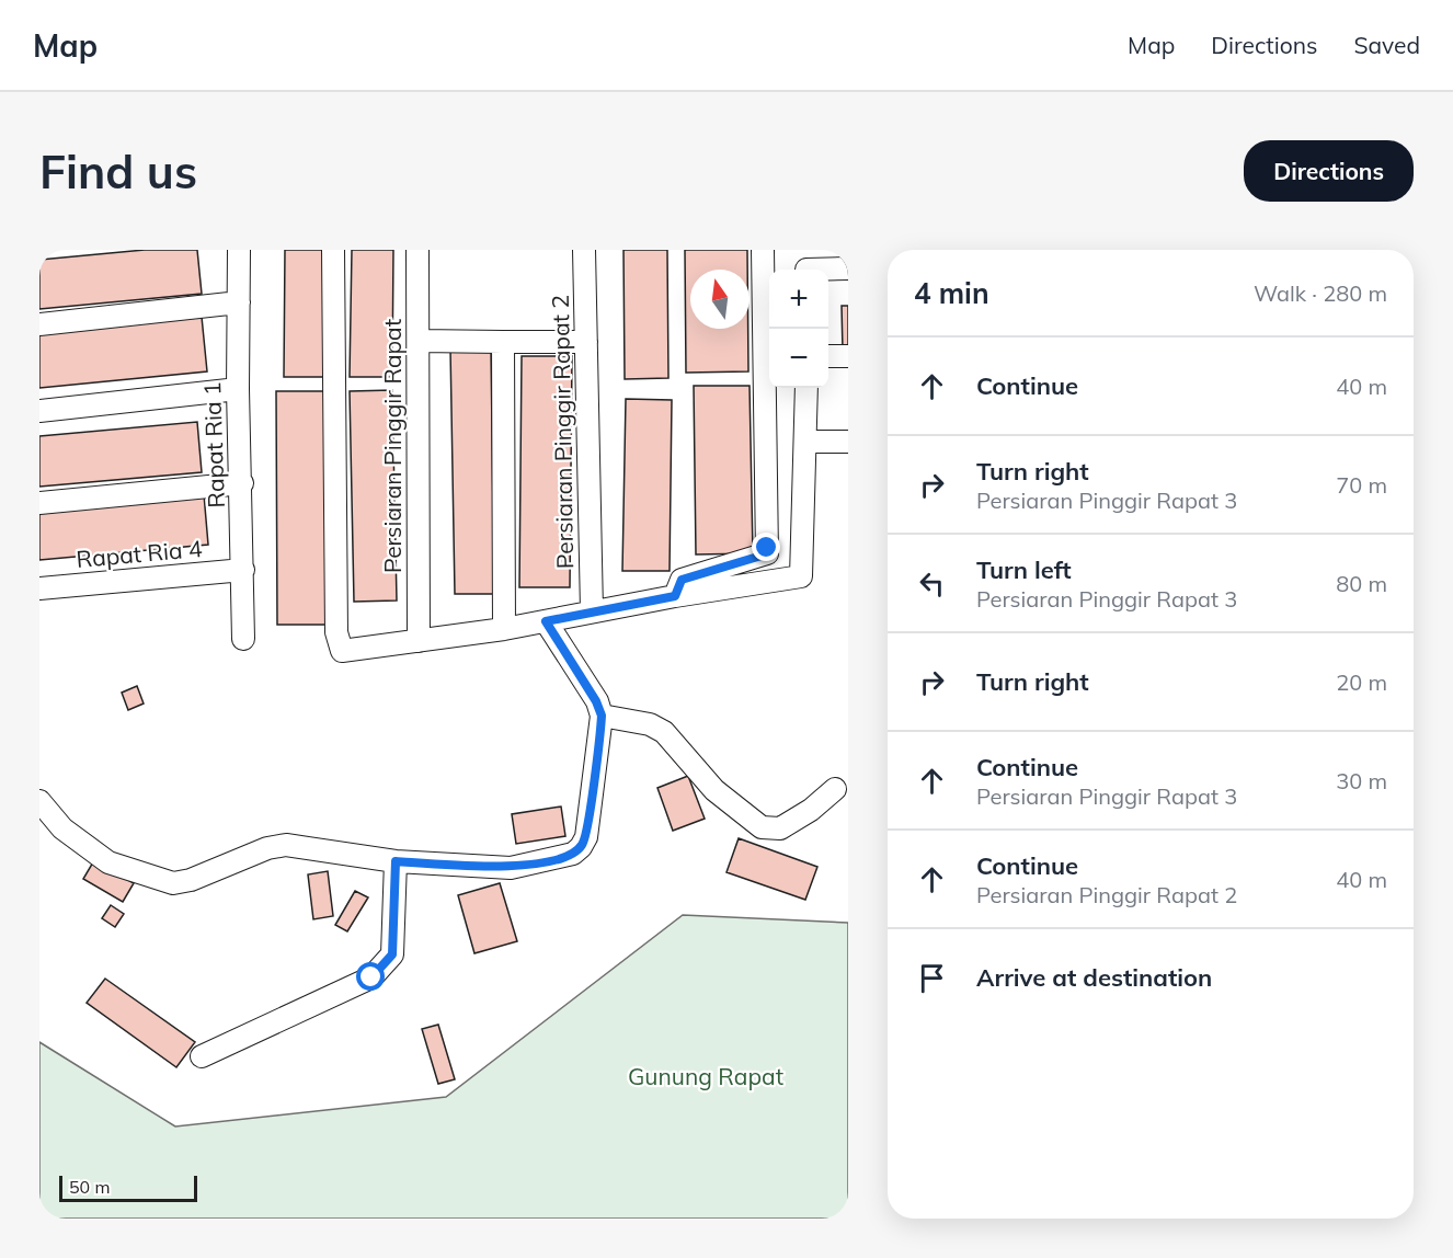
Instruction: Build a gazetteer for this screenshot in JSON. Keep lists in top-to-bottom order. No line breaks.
{"streets":{"street":["Persiaran Pinggir Rapat 2","Rapat Ria 1","Persiaran Pinggir Rapat","Rapat Ria 4"]},"crossings":[["Rapat Ria 1","Rapat Ria 4"]],"parks":["Gunung Rapat"],"scale_bar":"50 m","north":"top","page":{"header":"Map","nav":["Map","Directions","Saved"],"buttons":"Directions","title":"Find us","heading":["4 min","Walk · 280 m"],"map_buttons":["+","−"],"list":[["Continue","40 m"],["Turn right","Persiaran Pinggir Rapat 3","70 m"],["Turn left","Persiaran Pinggir Rapat 3","80 m"],["Turn right","20 m"],["Continue","Persiaran Pinggir Rapat 3","30 m"],["Continue","Persiaran Pinggir Rapat 2","40 m"],"Arrive at destination"],"scale":"50 m"}}
